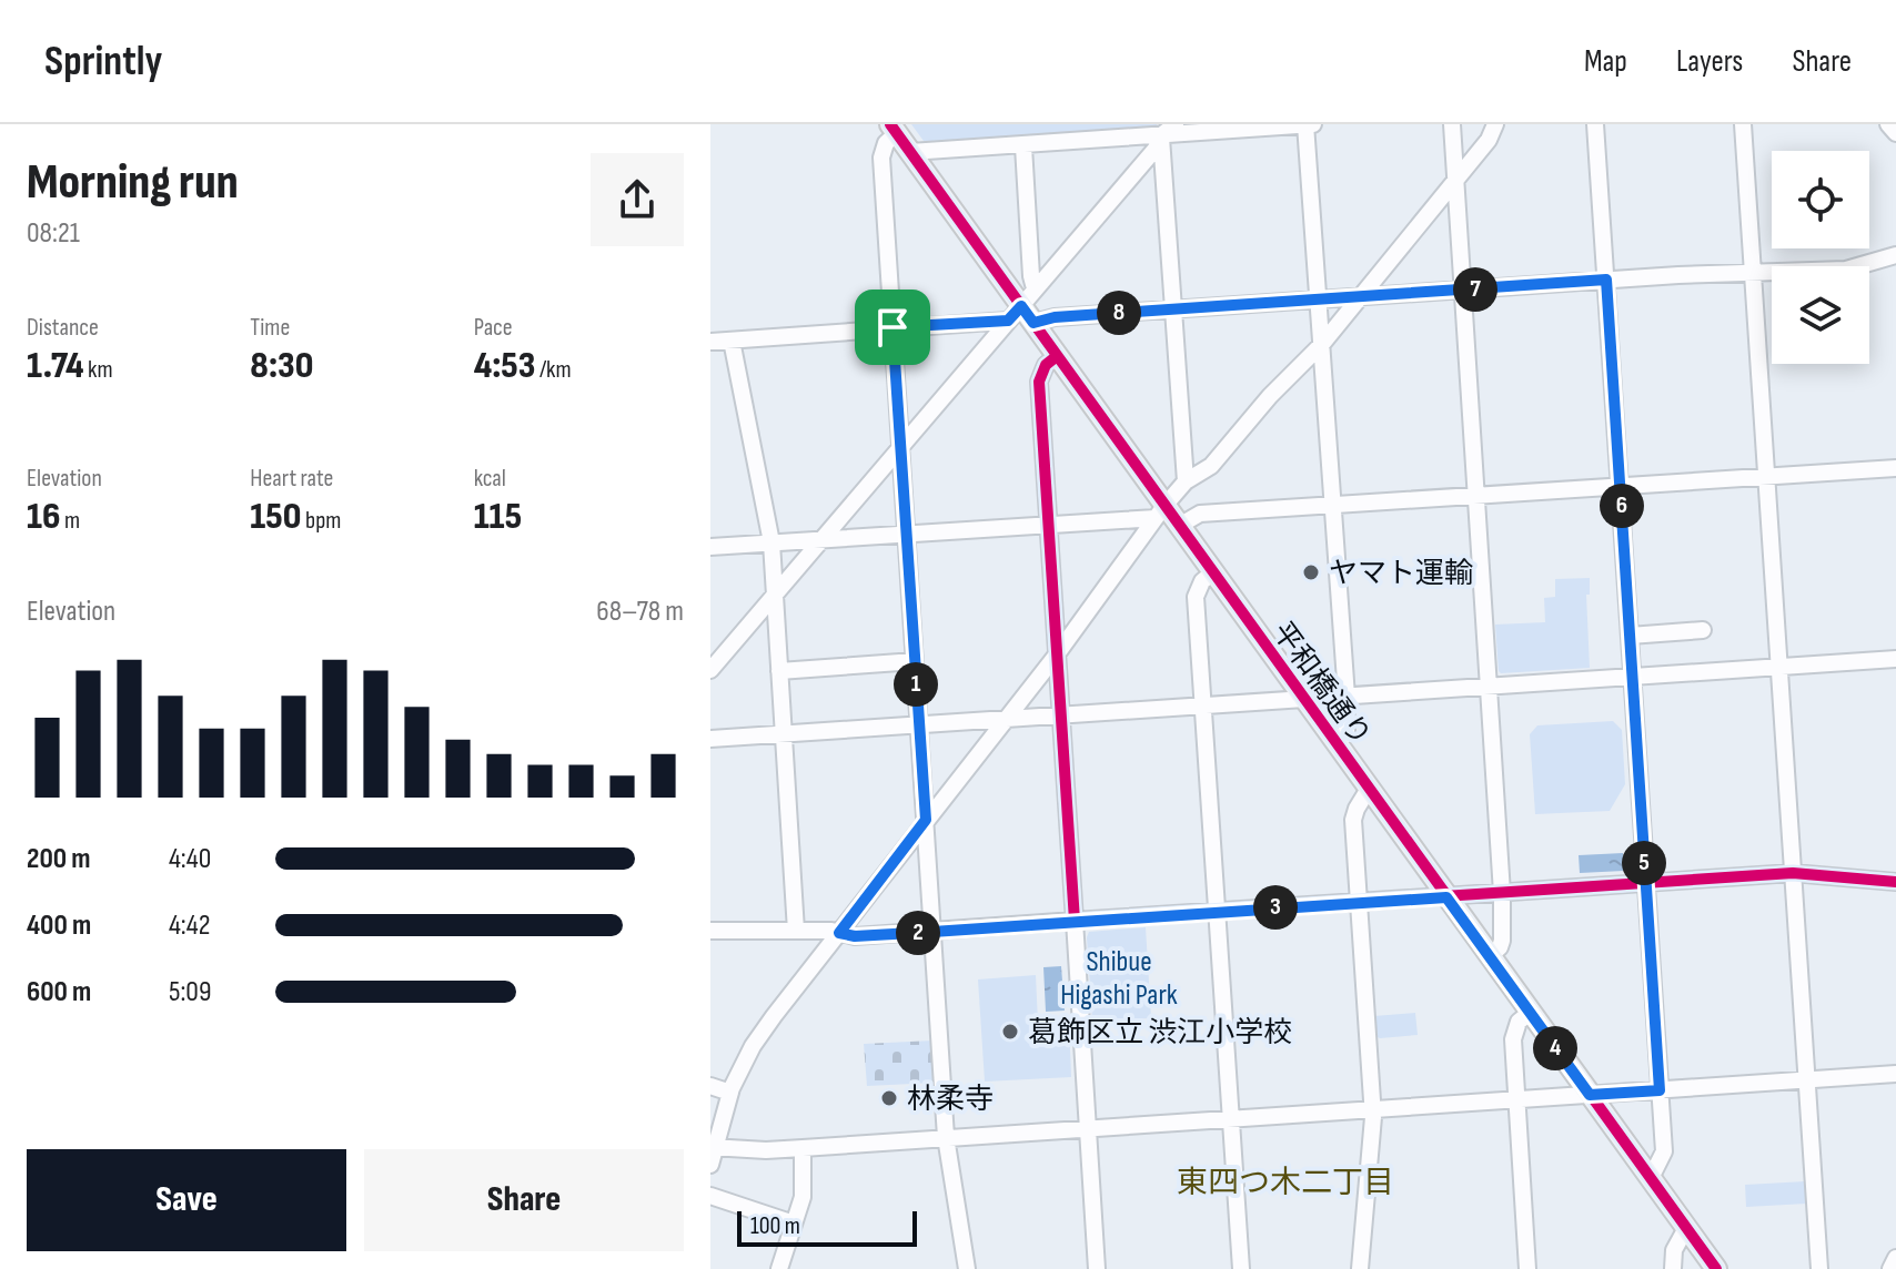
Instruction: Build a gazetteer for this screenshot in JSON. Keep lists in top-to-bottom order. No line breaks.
{"streets":{"main road":["平和橋通り"]},"districts":["東四つ木二丁目"],"parks":["Shibue Higashi Park"],"places":["ヤマト運輸","葛飾区立 渋江小学校","林柔寺"],"scale_bar":"100 m","page":{"header":"Sprintly","nav":["Map","Layers","Share"],"heading":["Morning run","08:21"],"pins":["7","8","6","1","5","3","2","4"],"stats":[["Distance","1.74 km"],["Time","8:30"],["Pace","4:53 /km"],["Elevation","16 m"],["Heart rate","150 bpm"],["kcal","115"]],"chart":["Elevation","68–78 m"],"list":[{"name":"200 m","note":"4:40"},{"name":"400 m","note":"4:42"},{"name":"600 m","note":"5:09"}],"buttons":["Save","Share"],"scale":"100 m"}}
